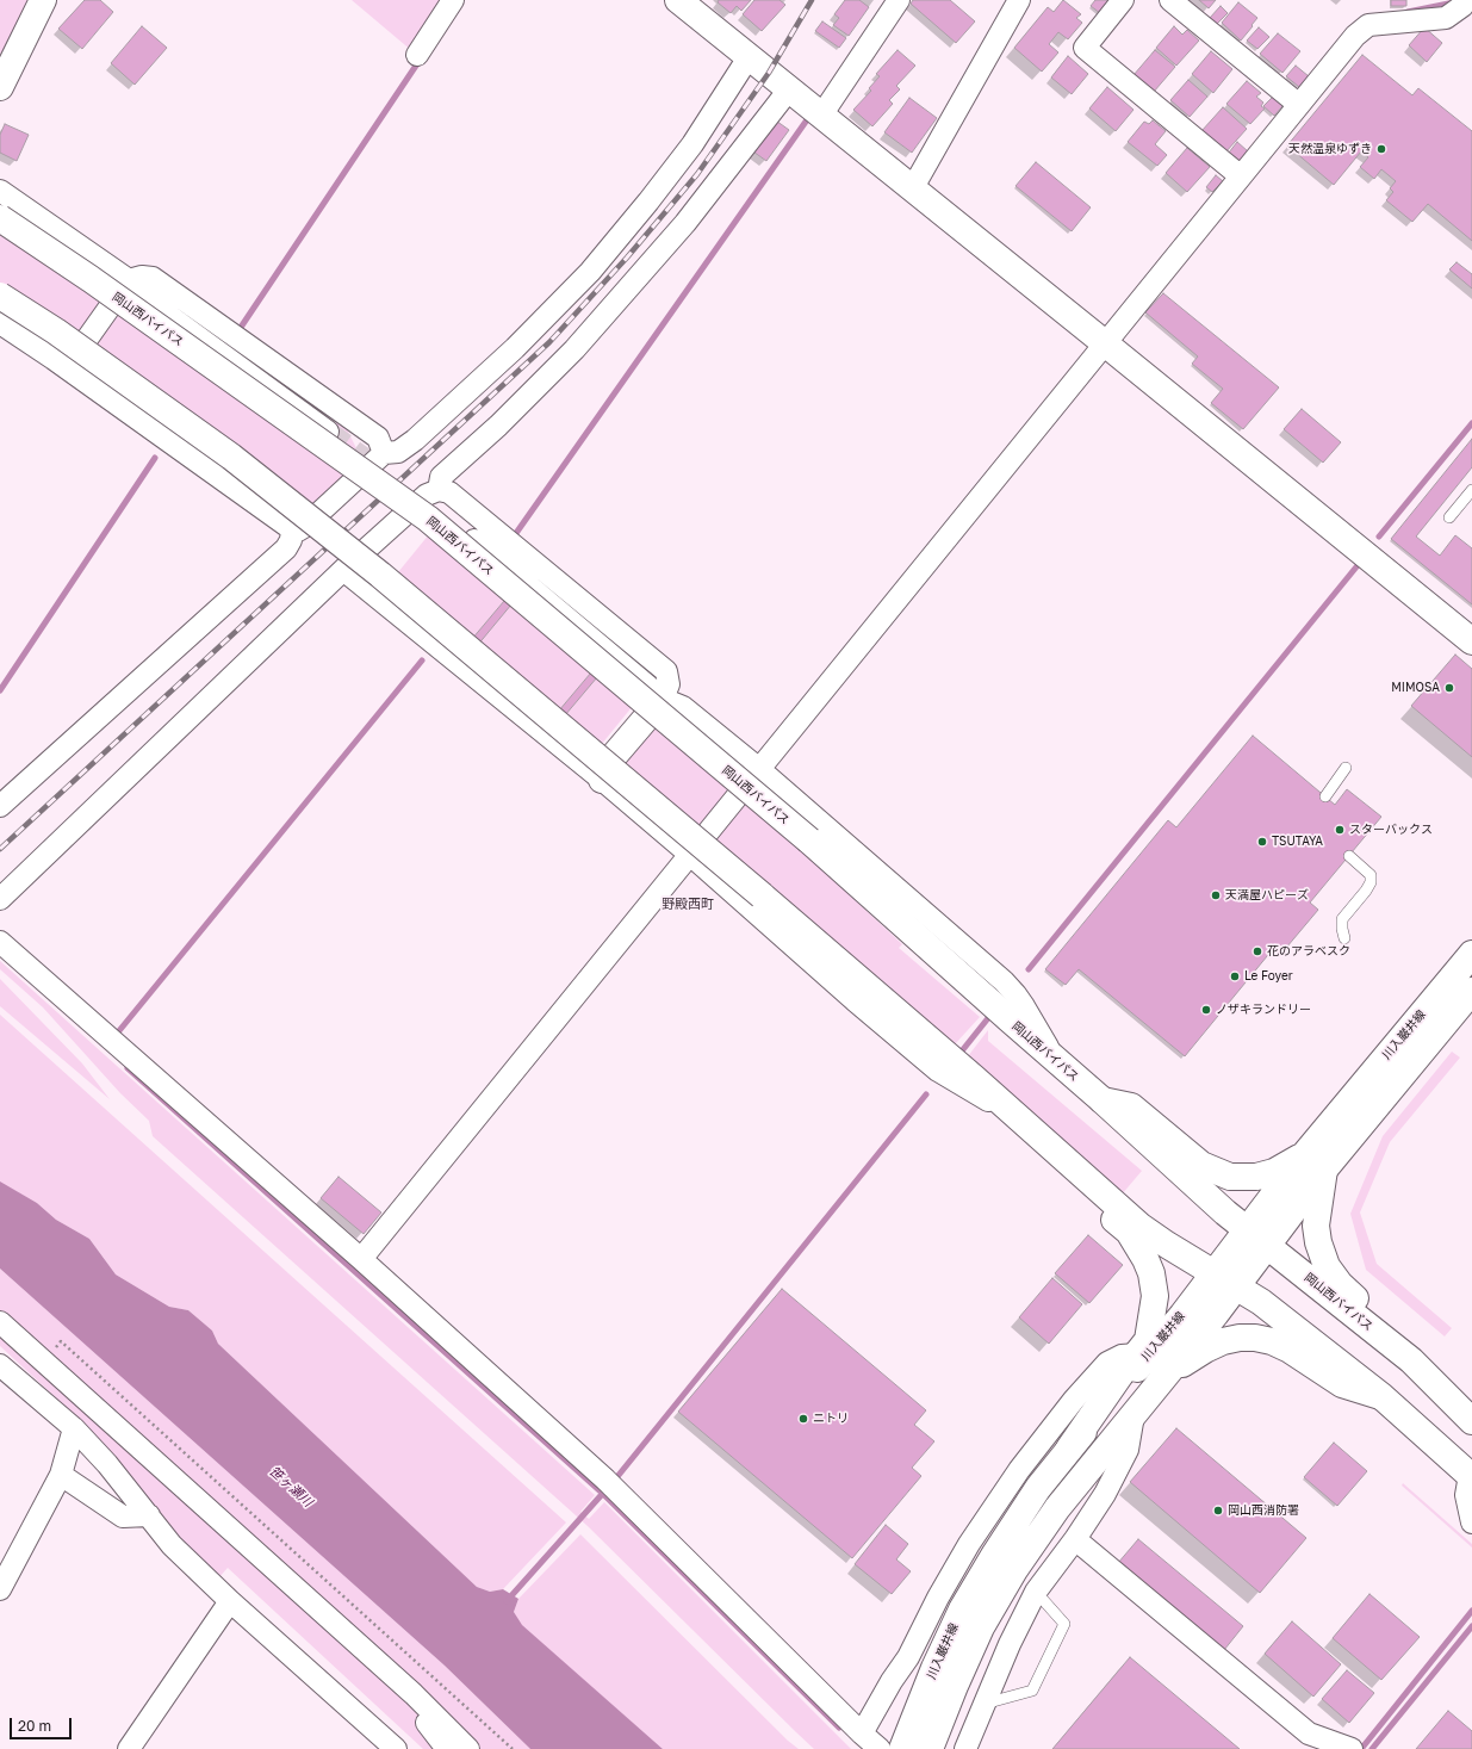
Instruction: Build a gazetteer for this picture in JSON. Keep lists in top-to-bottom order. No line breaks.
{"streets":{"main road":["岡山西バイパス","川入巌井線"]},"crossings":[["岡山西バイパス","川入巌井線"]],"districts":["野殿西町"],"water":["笹ヶ瀬川"],"places":["天然温泉ゆずき","MIMOSA","スターバックス","TSUTAYA","天満屋ハピーズ","花のアラベスク","Le Foyer","ノザキランドリー","ニトリ","岡山西消防署"],"scale_bar":"20 m"}
